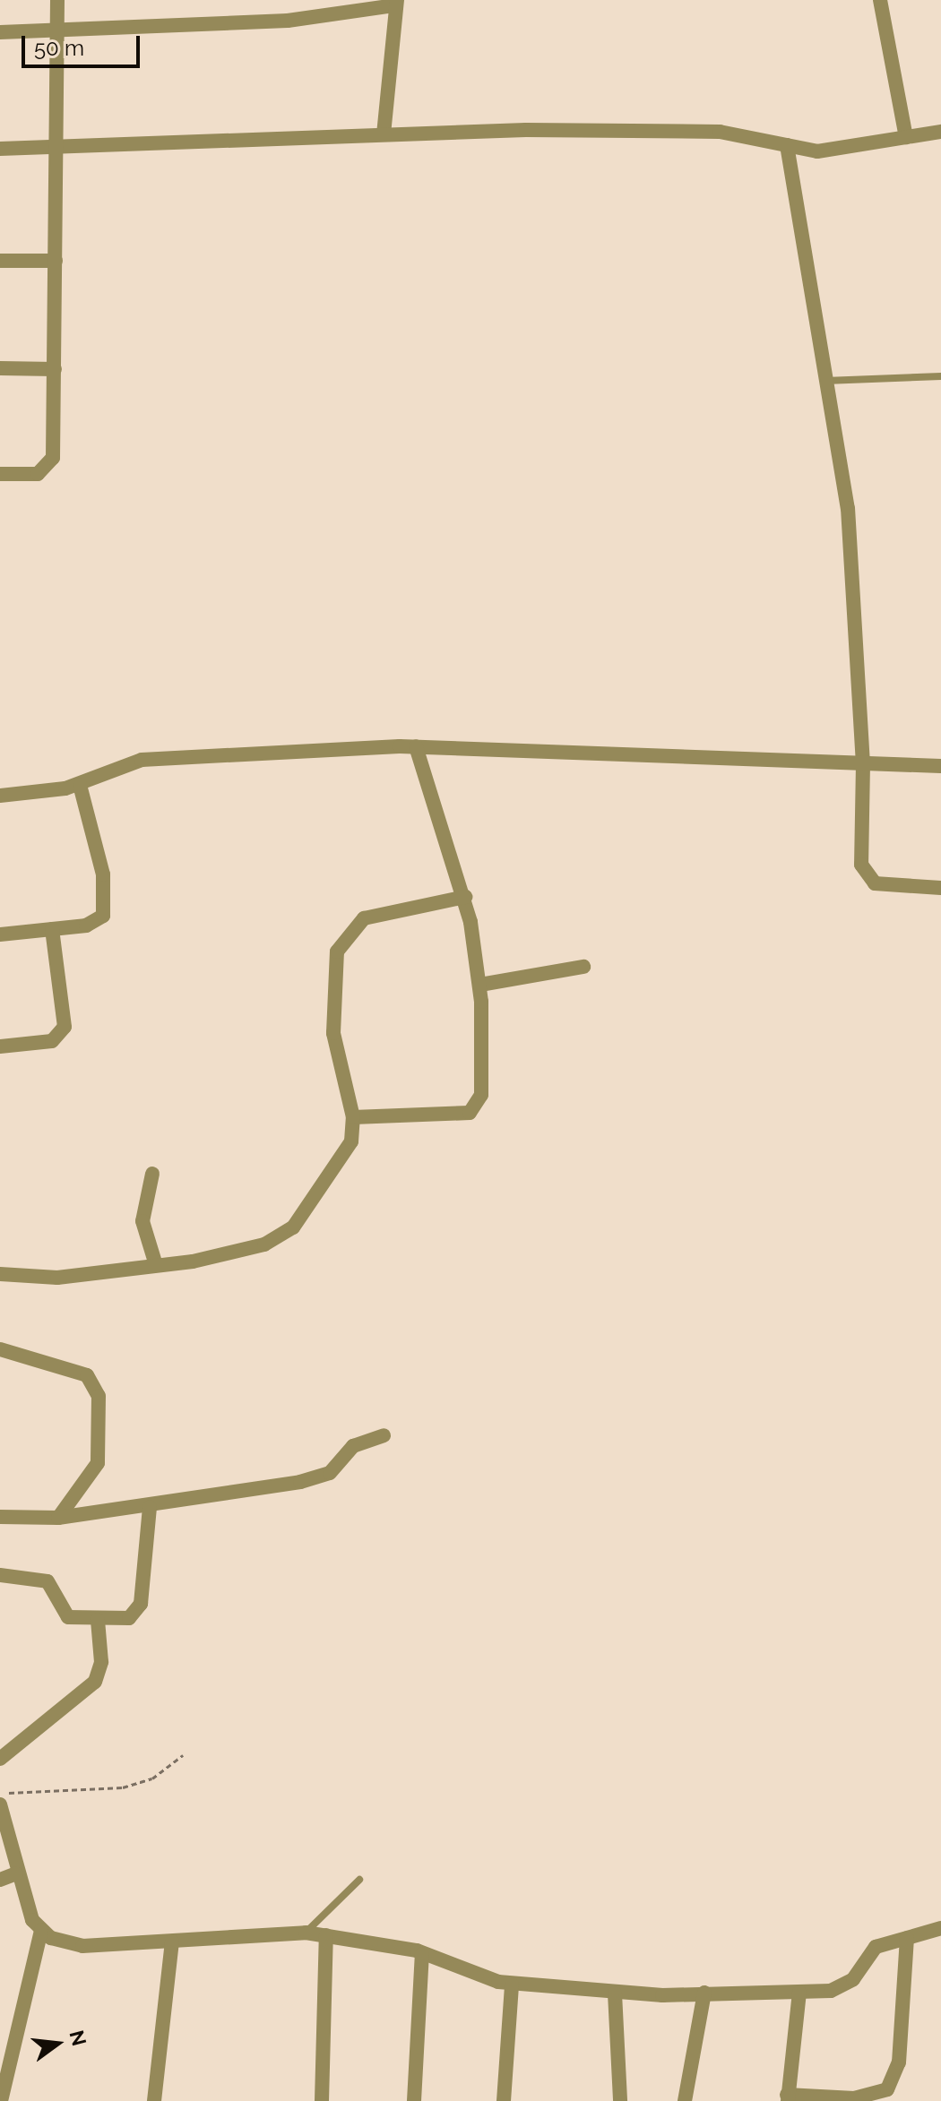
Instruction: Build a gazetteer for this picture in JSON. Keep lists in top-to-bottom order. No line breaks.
{"scale_bar":"50 m","north":"right"}
